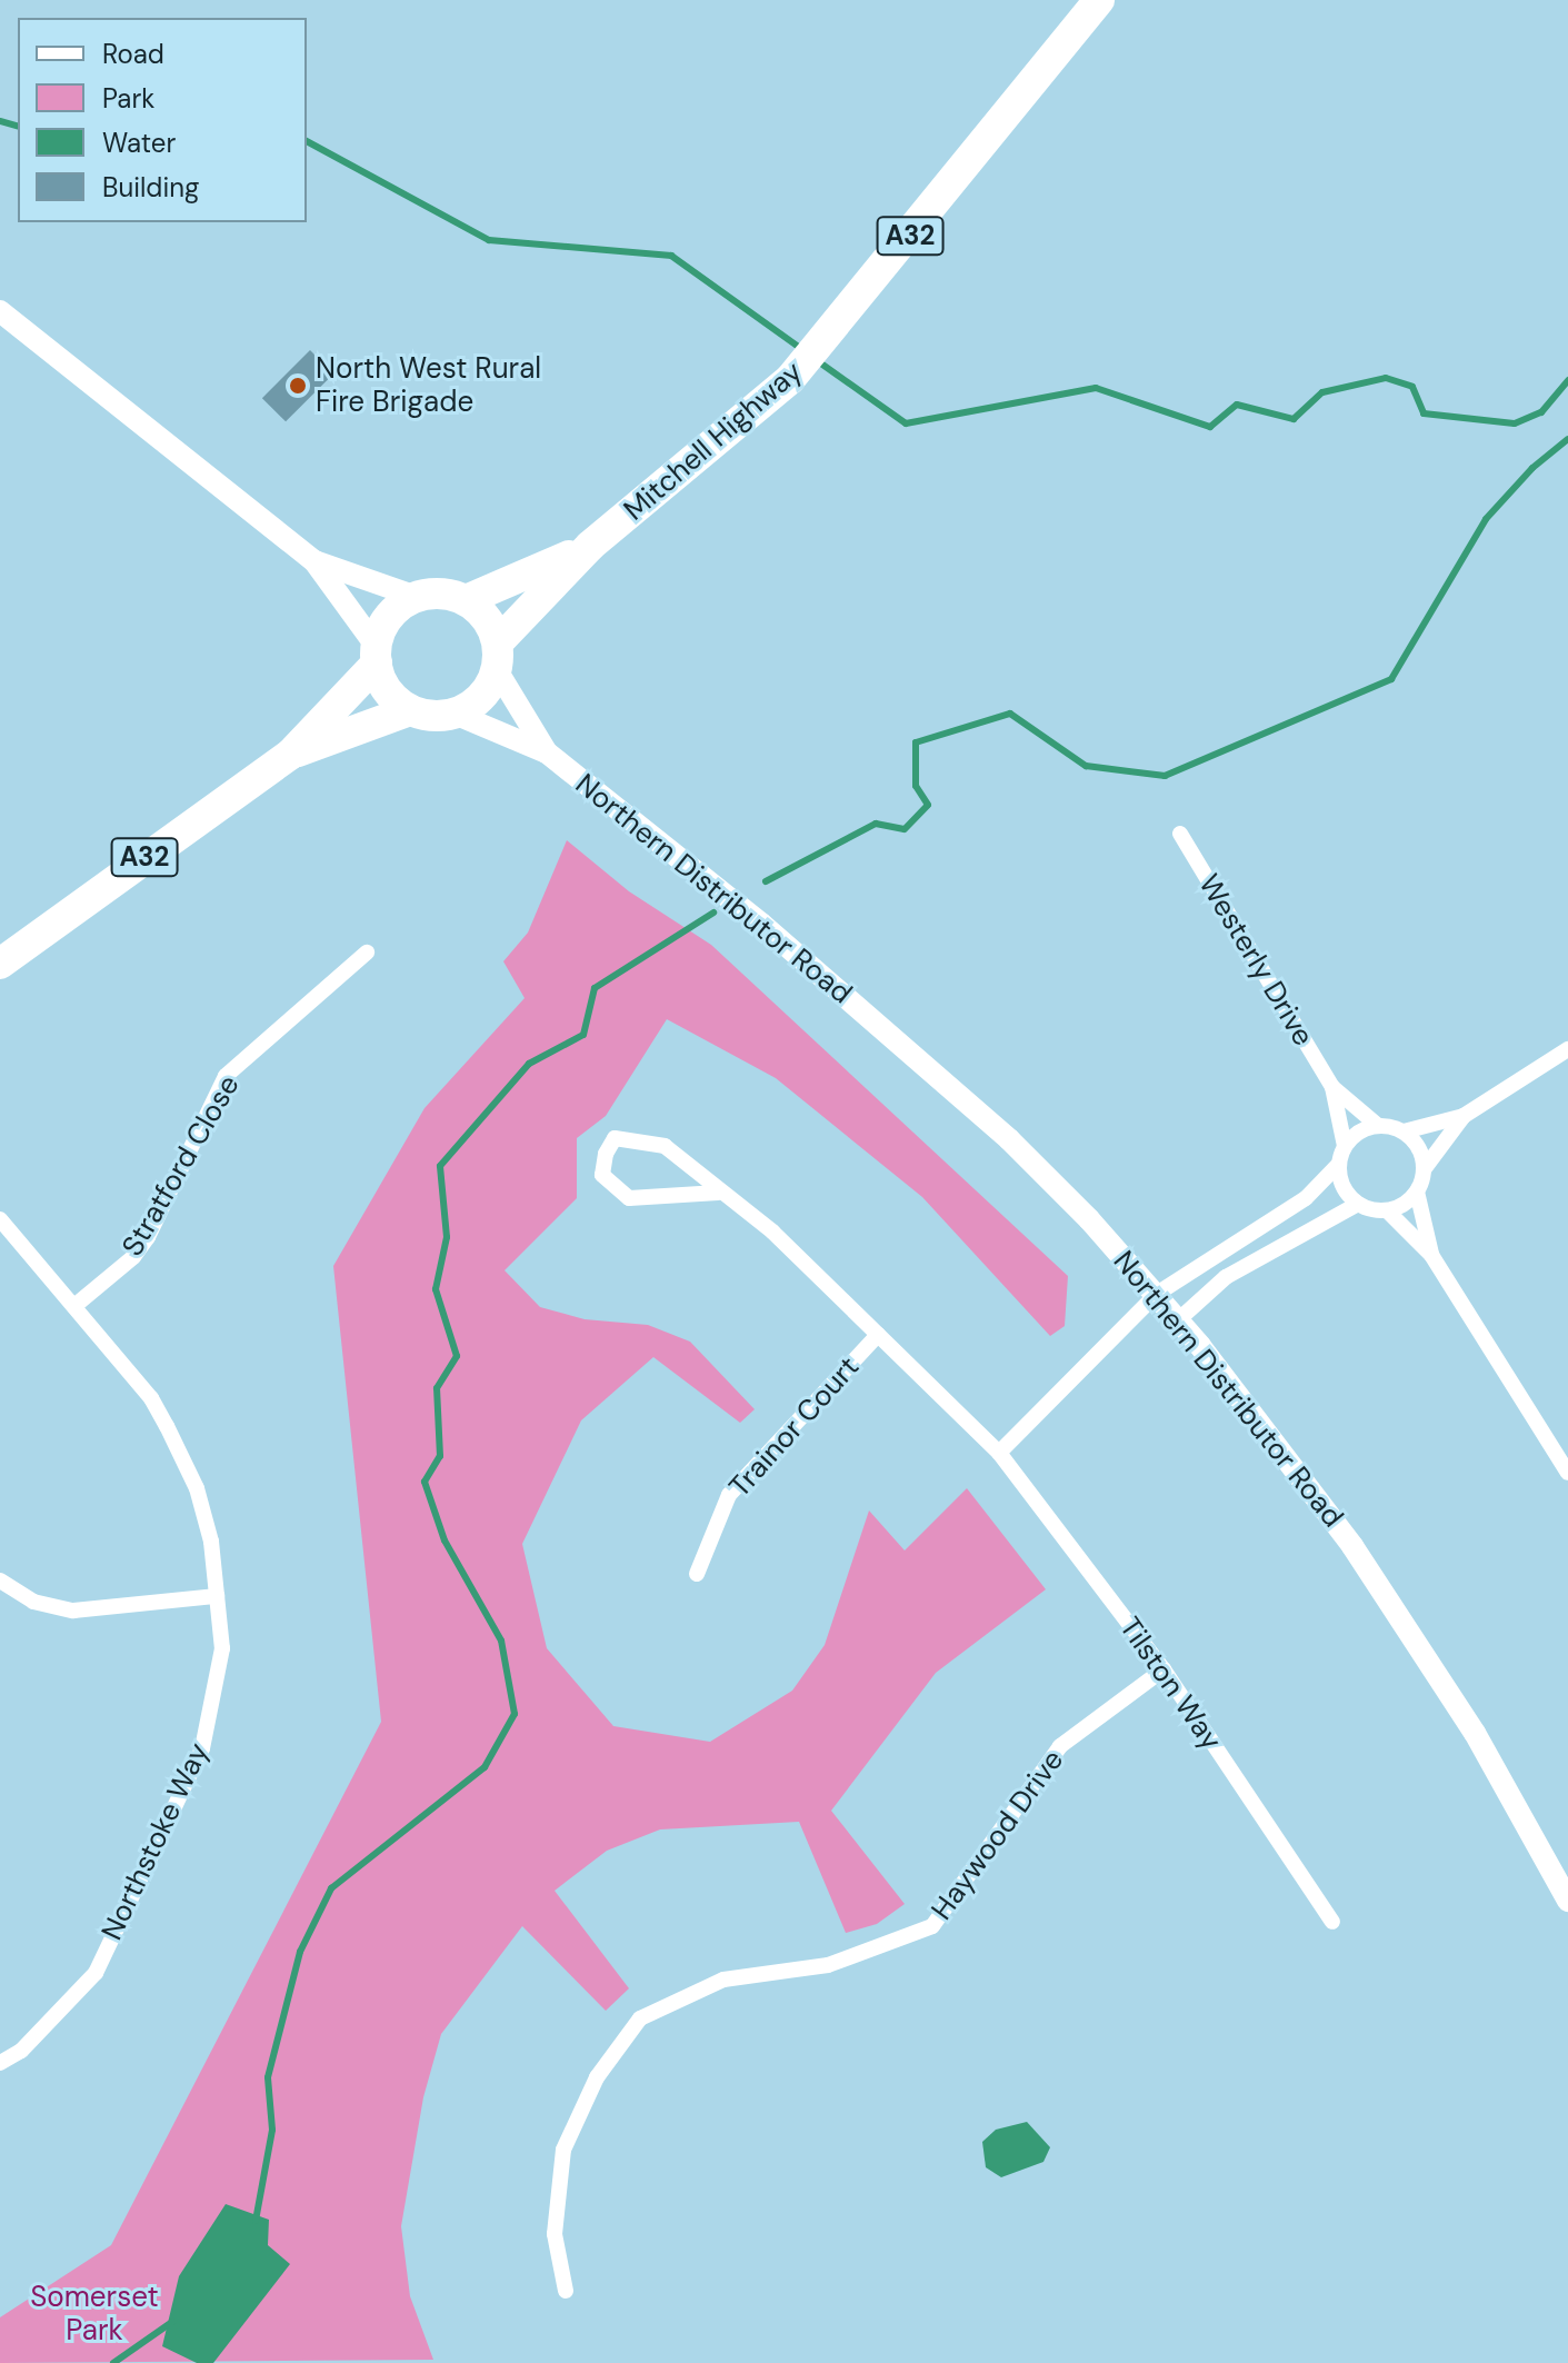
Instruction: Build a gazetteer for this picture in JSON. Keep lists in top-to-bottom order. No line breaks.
{"streets":{"highway":["A32","Mitchell Highway"],"main road":["Northern Distributor Road"],"street":["Westerly Drive","Stratford Close","Trainor Court","Tilston Way","Haywood Drive","Northstoke Way"]},"crossings":[["A32","Mitchell Highway"],["A32","Northern Distributor Road"],["Mitchell Highway","Northern Distributor Road"],["Stratford Close","Northstoke Way"],["Trainor Court","Tilston Way"],["Tilston Way","Haywood Drive"]],"parks":["Somerset Park"],"places":["North West Rural Fire Brigade"],"legend":["Road","Park","Water","Building"]}
